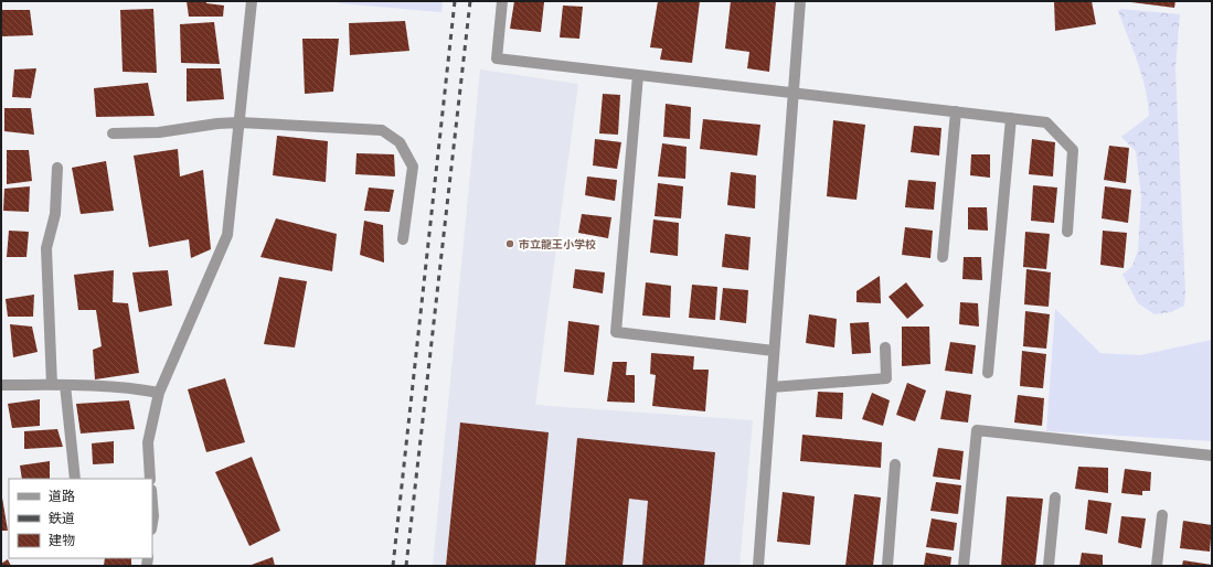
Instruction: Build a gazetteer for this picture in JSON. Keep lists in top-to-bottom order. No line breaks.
{"places":["市立龍王小学校"],"legend":["道路","鉄道","建物"]}
